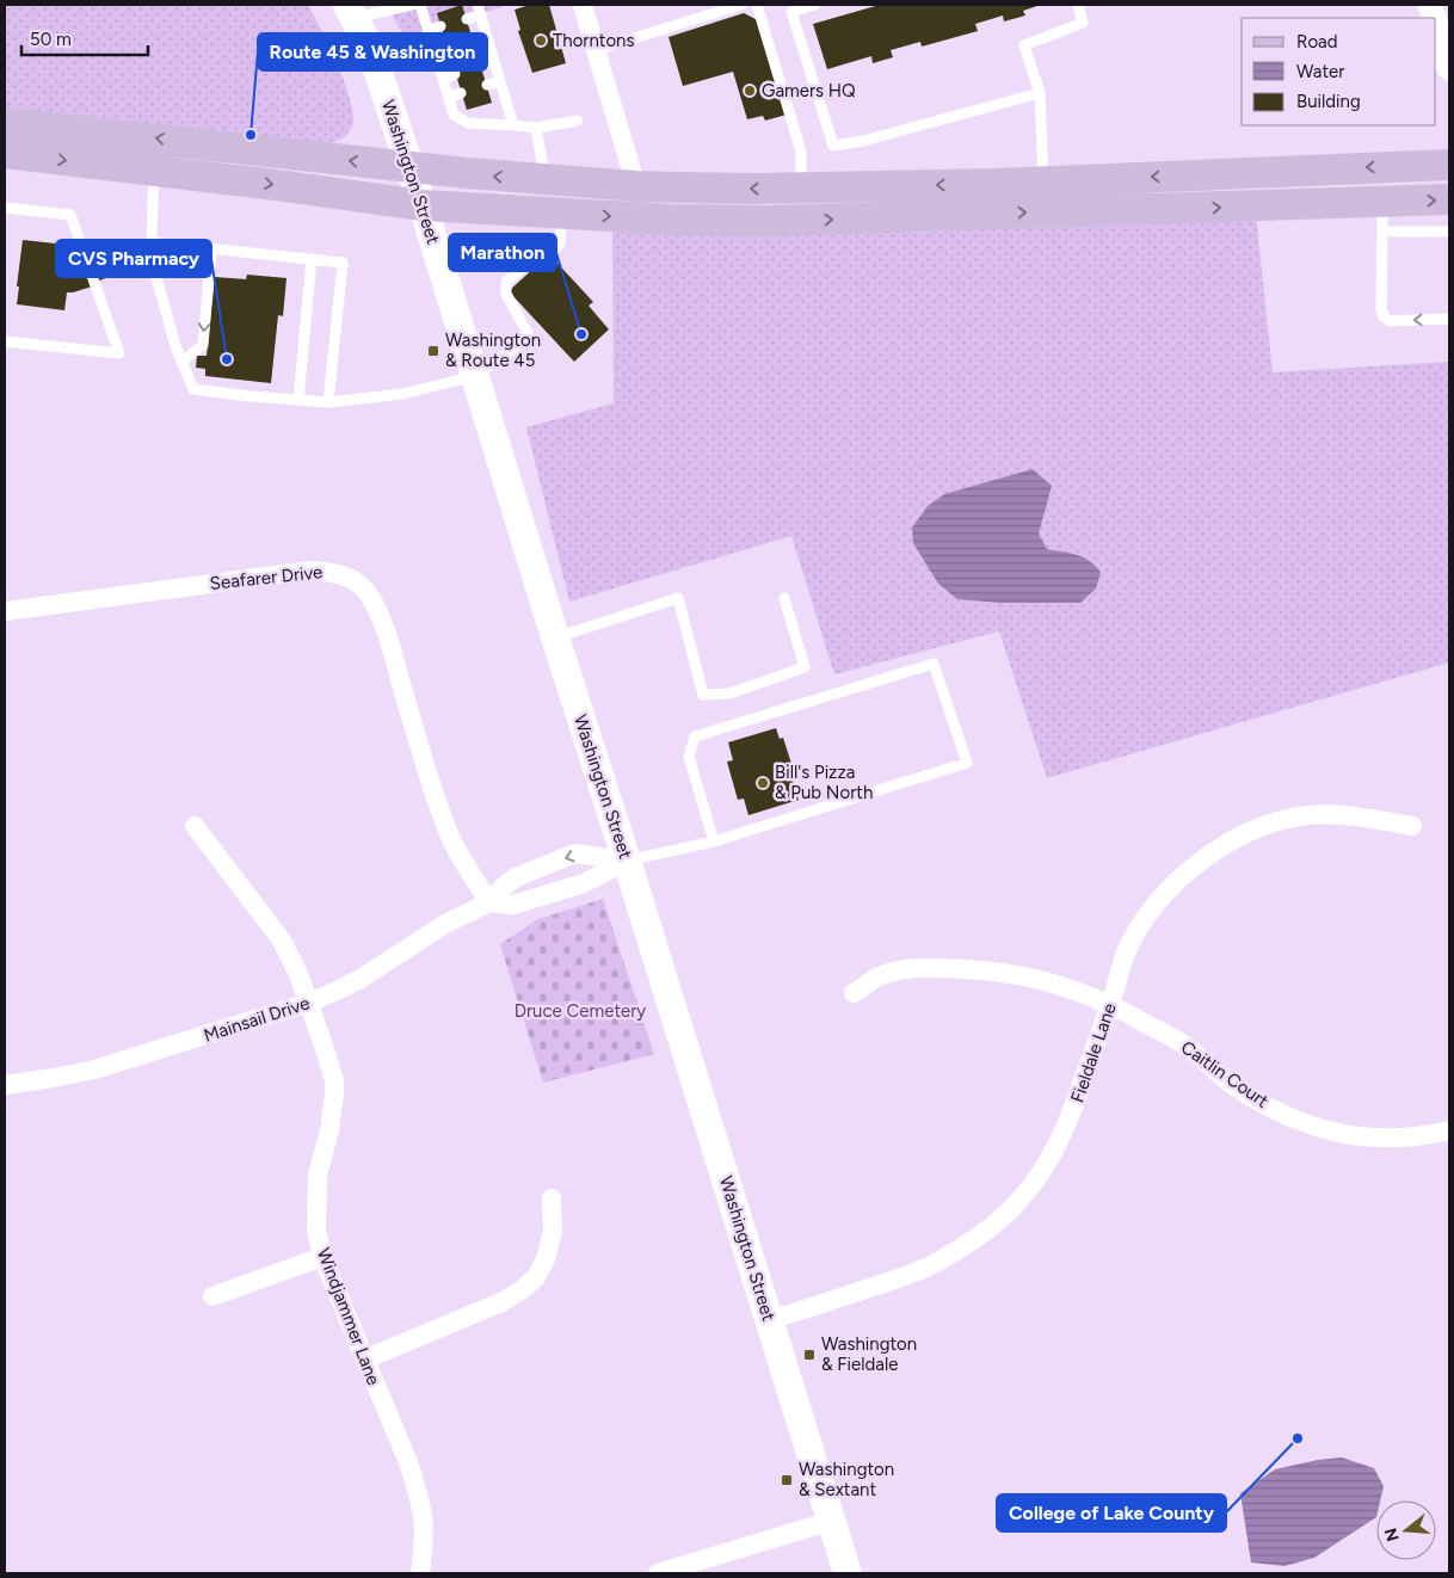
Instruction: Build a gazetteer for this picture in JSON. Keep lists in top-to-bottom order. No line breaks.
{"streets":{"main road":["Washington Street"],"street":["Seafarer Drive","Mainsail Drive","Fieldale Lane","Caitlin Court","Windjammer Lane"]},"crossings":[["Washington Street","Mainsail Drive"],["Washington Street","Fieldale Lane"],["Seafarer Drive","Mainsail Drive"],["Mainsail Drive","Windjammer Lane"],["Fieldale Lane","Caitlin Court"]],"parks":["Druce Cemetery"],"places":{"other":["Thorntons","Gamers HQ","Route 45 & Washington","Marathon","CVS Pharmacy","Bill's Pizza & Pub North","College of Lake County"],"transit":["Washington & Route 45","Washington & Fieldale","Washington & Sextant"]},"legend":["Road","Water","Building"],"scale_bar":"50 m","north":"left"}
